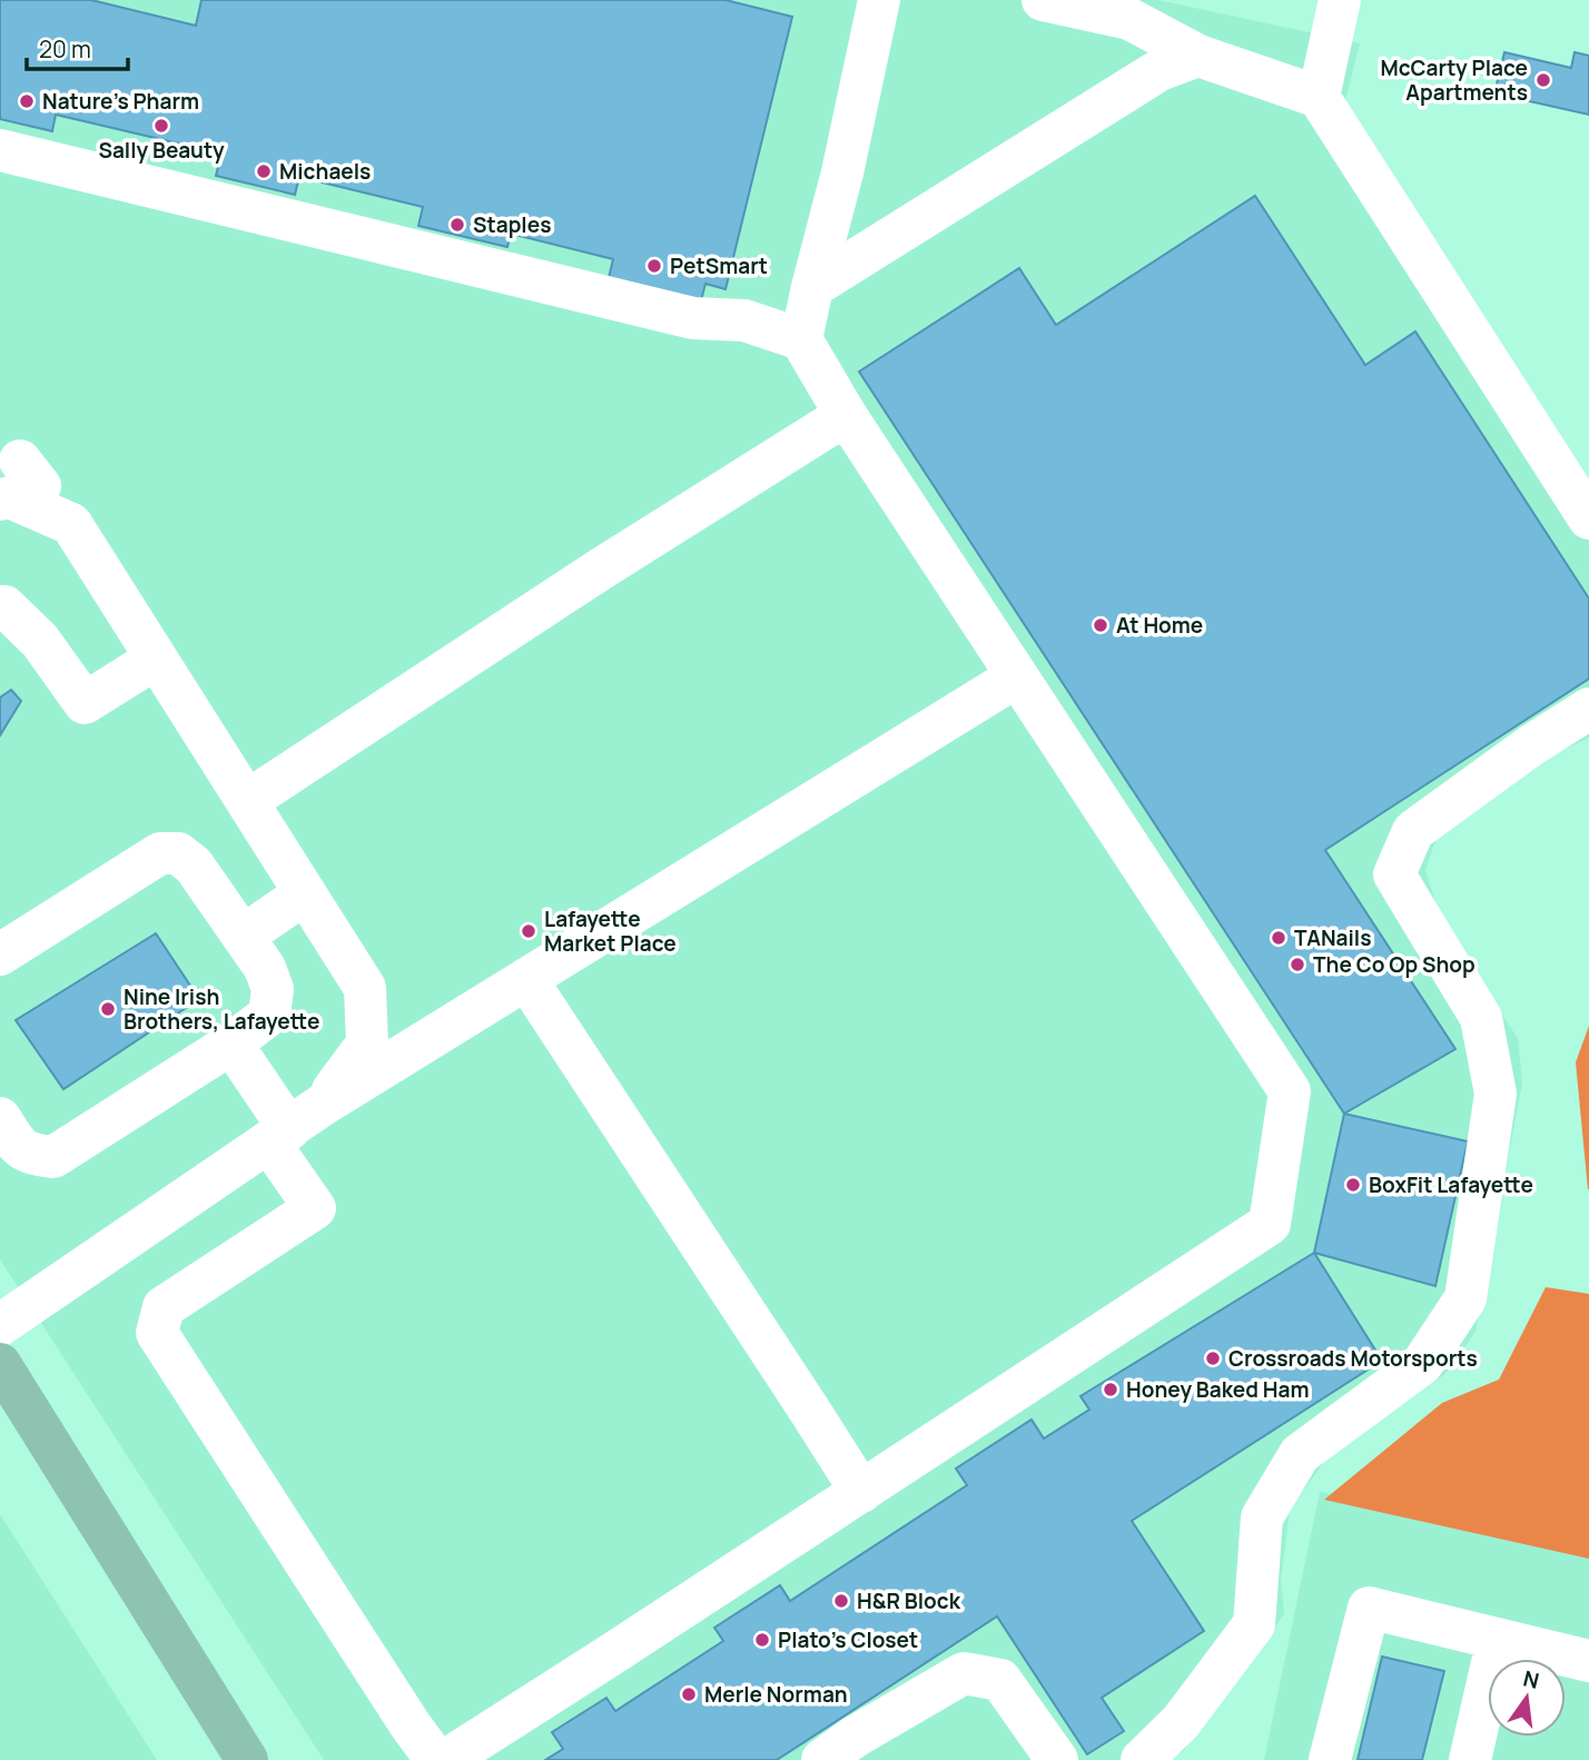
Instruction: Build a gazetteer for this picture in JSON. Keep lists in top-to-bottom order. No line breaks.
{"places":["McCarty Place Apartments","Nature's Pharm","Sally Beauty","Michaels","Staples","PetSmart","At Home","Lafayette Market Place","TANails","The Co Op Shop","Nine Irish Brothers, Lafayette","BoxFit Lafayette","Crossroads Motorsports","Honey Baked Ham","H&R Block","Plato's Closet","Merle Norman"],"scale_bar":"20 m","north":"top"}
